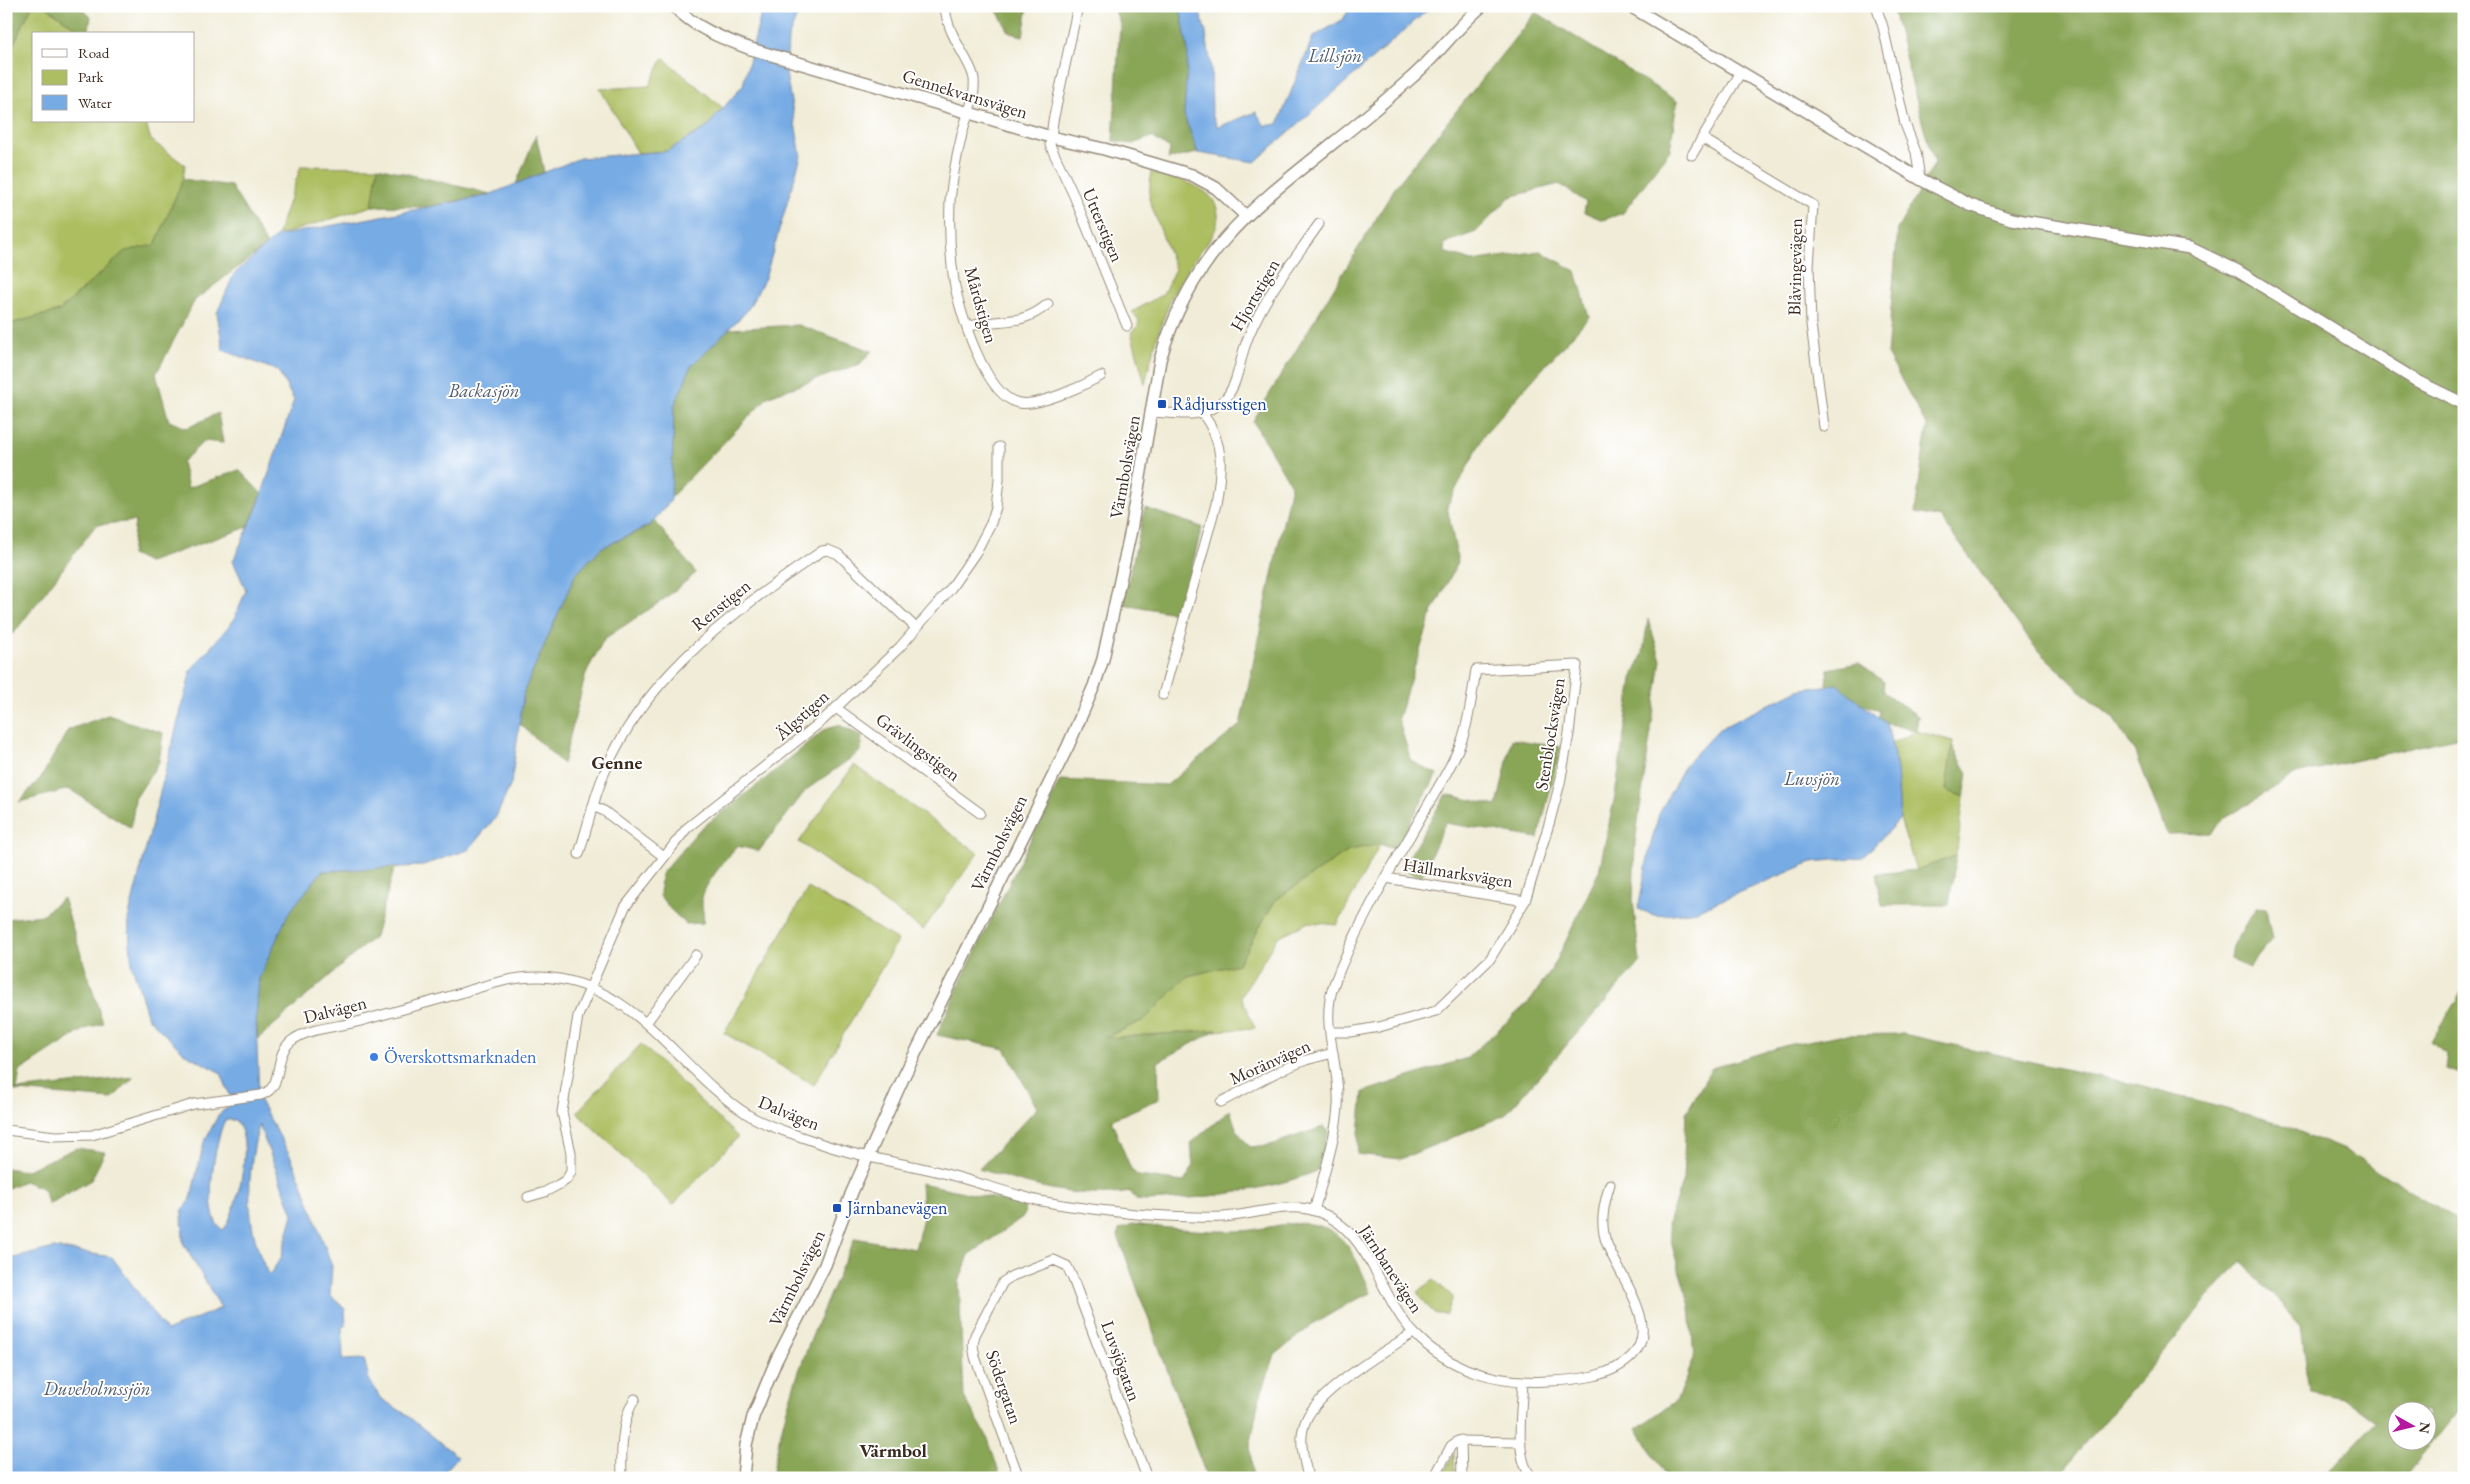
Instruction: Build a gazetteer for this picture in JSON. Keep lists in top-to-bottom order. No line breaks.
{"streets":{"street":["Gennekvarnsvägen","Utterstigen","Blåvingevägen","Hjortstigen","Mårdstigen","Värmbolsvägen","Renstigen","Älgstigen","Stenblocksvägen","Grävlingstigen","Hällmarksvägen","Dalvägen","Moränvägen","Järnbanevägen","Luvsjögatan","Södergatan"]},"crossings":[["Gennekvarnsvägen","Utterstigen"],["Gennekvarnsvägen","Mårdstigen"],["Gennekvarnsvägen","Värmbolsvägen"],["Värmbolsvägen","Dalvägen"],["Värmbolsvägen","Järnbanevägen"],["Renstigen","Älgstigen"],["Älgstigen","Grävlingstigen"],["Älgstigen","Dalvägen"],["Stenblocksvägen","Hällmarksvägen"],["Stenblocksvägen","Moränvägen"],["Stenblocksvägen","Järnbanevägen"],["Dalvägen","Järnbanevägen"],["Luvsjögatan","Södergatan"]],"districts":["Genne","Värmbol"],"water":["Lillsjön","Backasjön","Luvsjön","Duveholmssjön"],"places":{"transit":["Rådjursstigen","Järnbanevägen"],"other":["Överskottsmarknaden"]},"legend":["Road","Park","Water"],"north":"right"}
